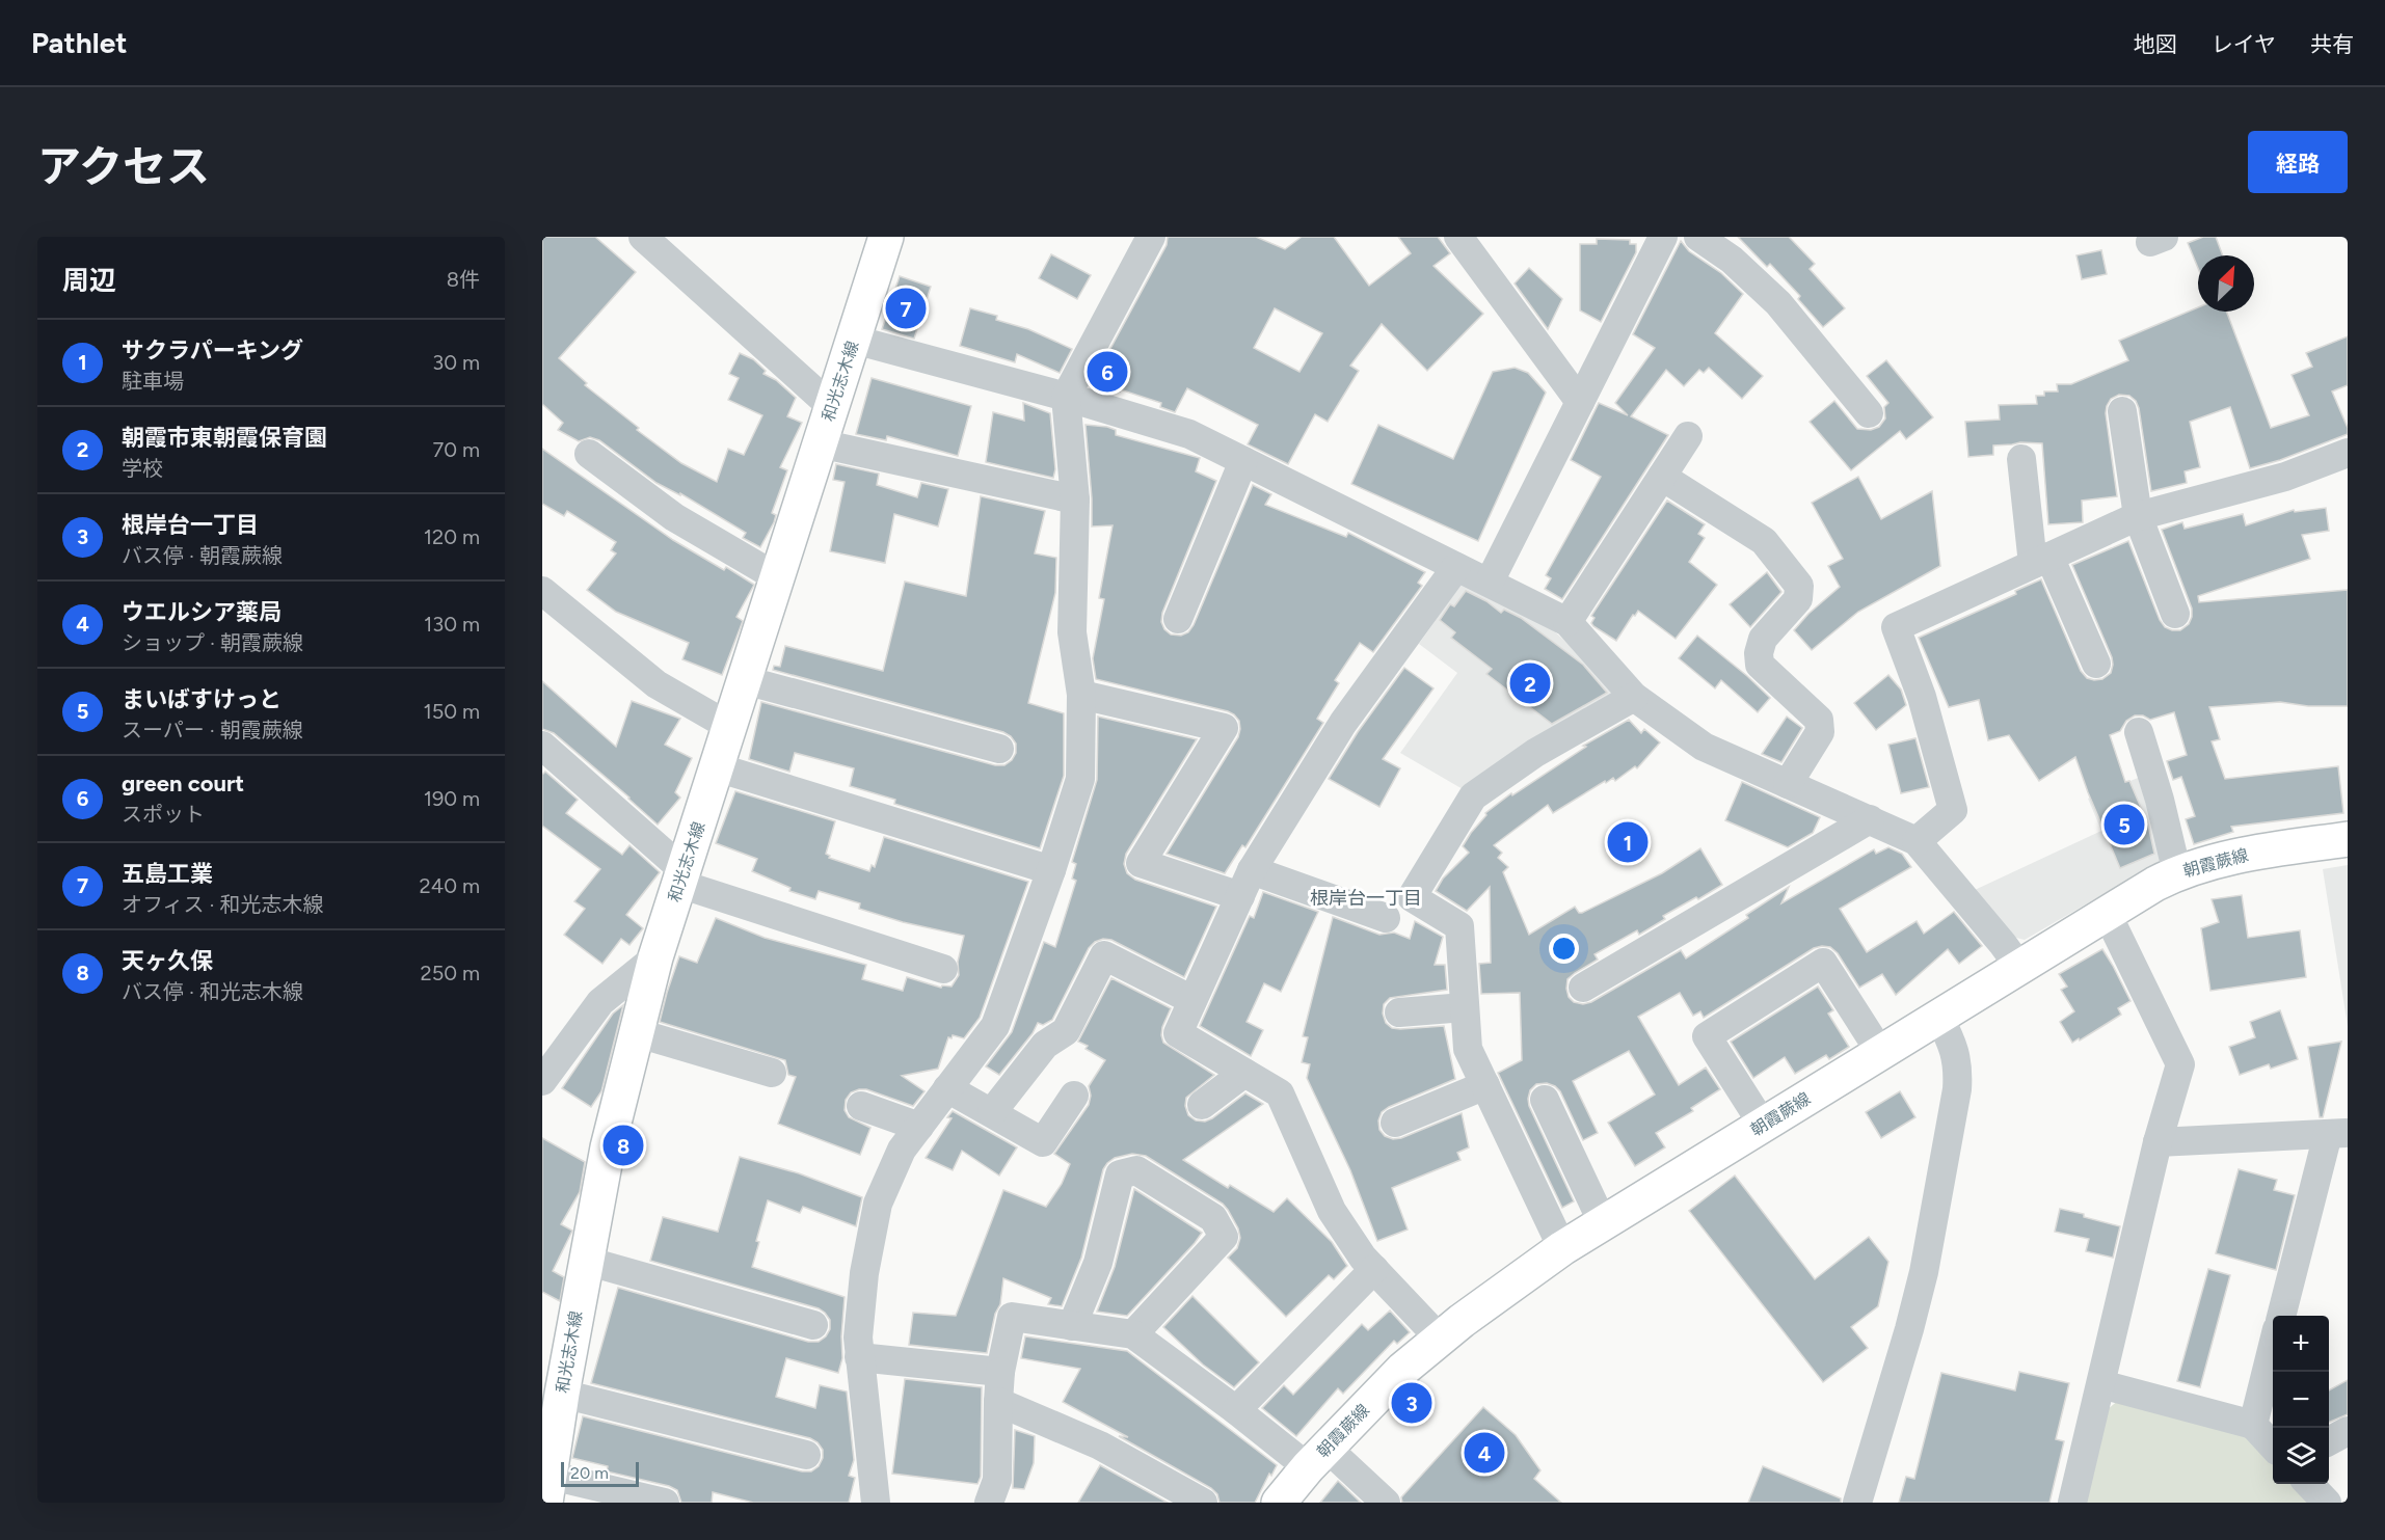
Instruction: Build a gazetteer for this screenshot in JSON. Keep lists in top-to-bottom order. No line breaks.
{"streets":{"main road":["和光志木線","朝霞蕨線"]},"districts":["根岸台一丁目"],"scale_bar":"20 m","north":"top right","page":{"header":"Pathlet","nav":["地図","レイヤ","共有"],"title":"アクセス","buttons":"経路","heading":["周辺","8件"],"pins":["7","6","2","5","1","8","3","4"],"list":[{"mark":"1","name":"サクラパーキング","note":"駐車場","value":"30 m"},{"mark":"2","name":"朝霞市東朝霞保育園","note":"学校","value":"70 m"},{"mark":"3","name":"根岸台一丁目","note":"バス停 · 朝霞蕨線","value":"120 m"},{"mark":"4","name":"ウエルシア薬局","note":"ショップ · 朝霞蕨線","value":"130 m"},{"mark":"5","name":"まいばすけっと","note":"スーパー · 朝霞蕨線","value":"150 m"},{"mark":"6","name":"green court","note":"スポット","value":"190 m"},{"mark":"7","name":"五島工業","note":"オフィス · 和光志木線","value":"240 m"},{"mark":"8","name":"天ヶ久保","note":"バス停 · 和光志木線","value":"250 m"}],"map_buttons":["+","−"],"scale":"20 m"}}
